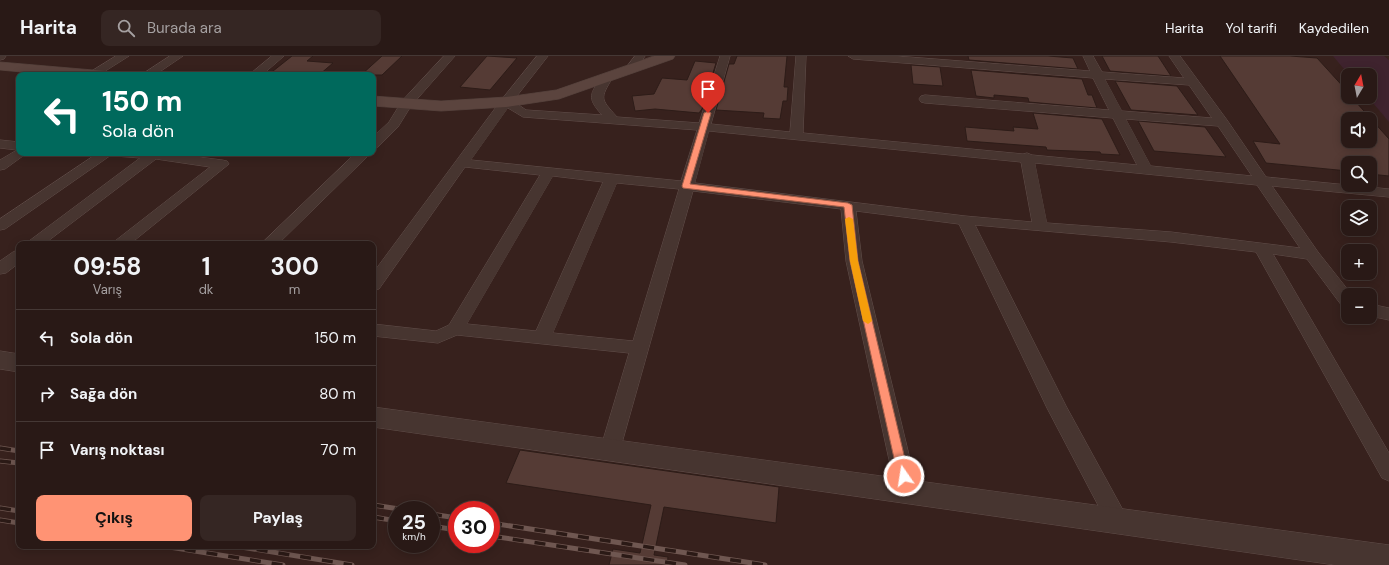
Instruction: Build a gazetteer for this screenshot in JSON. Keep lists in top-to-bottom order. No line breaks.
{"north":"top","page":{"header":"Harita","search":"Burada ara","nav":["Harita","Yol tarifi","Kaydedilen"],"map_buttons":["+","−"],"turn":["150 m","Sola dön"],"eta":["09:58","Varış","1","dk","300","m"],"list":[{"name":"Sola dön","value":"150 m"},{"name":"Sağa dön","value":"80 m"},{"name":"Varış noktası","value":"70 m"}],"buttons":["Çıkış","Paylaş"],"speed":"25 km/h","limit":"30"}}
